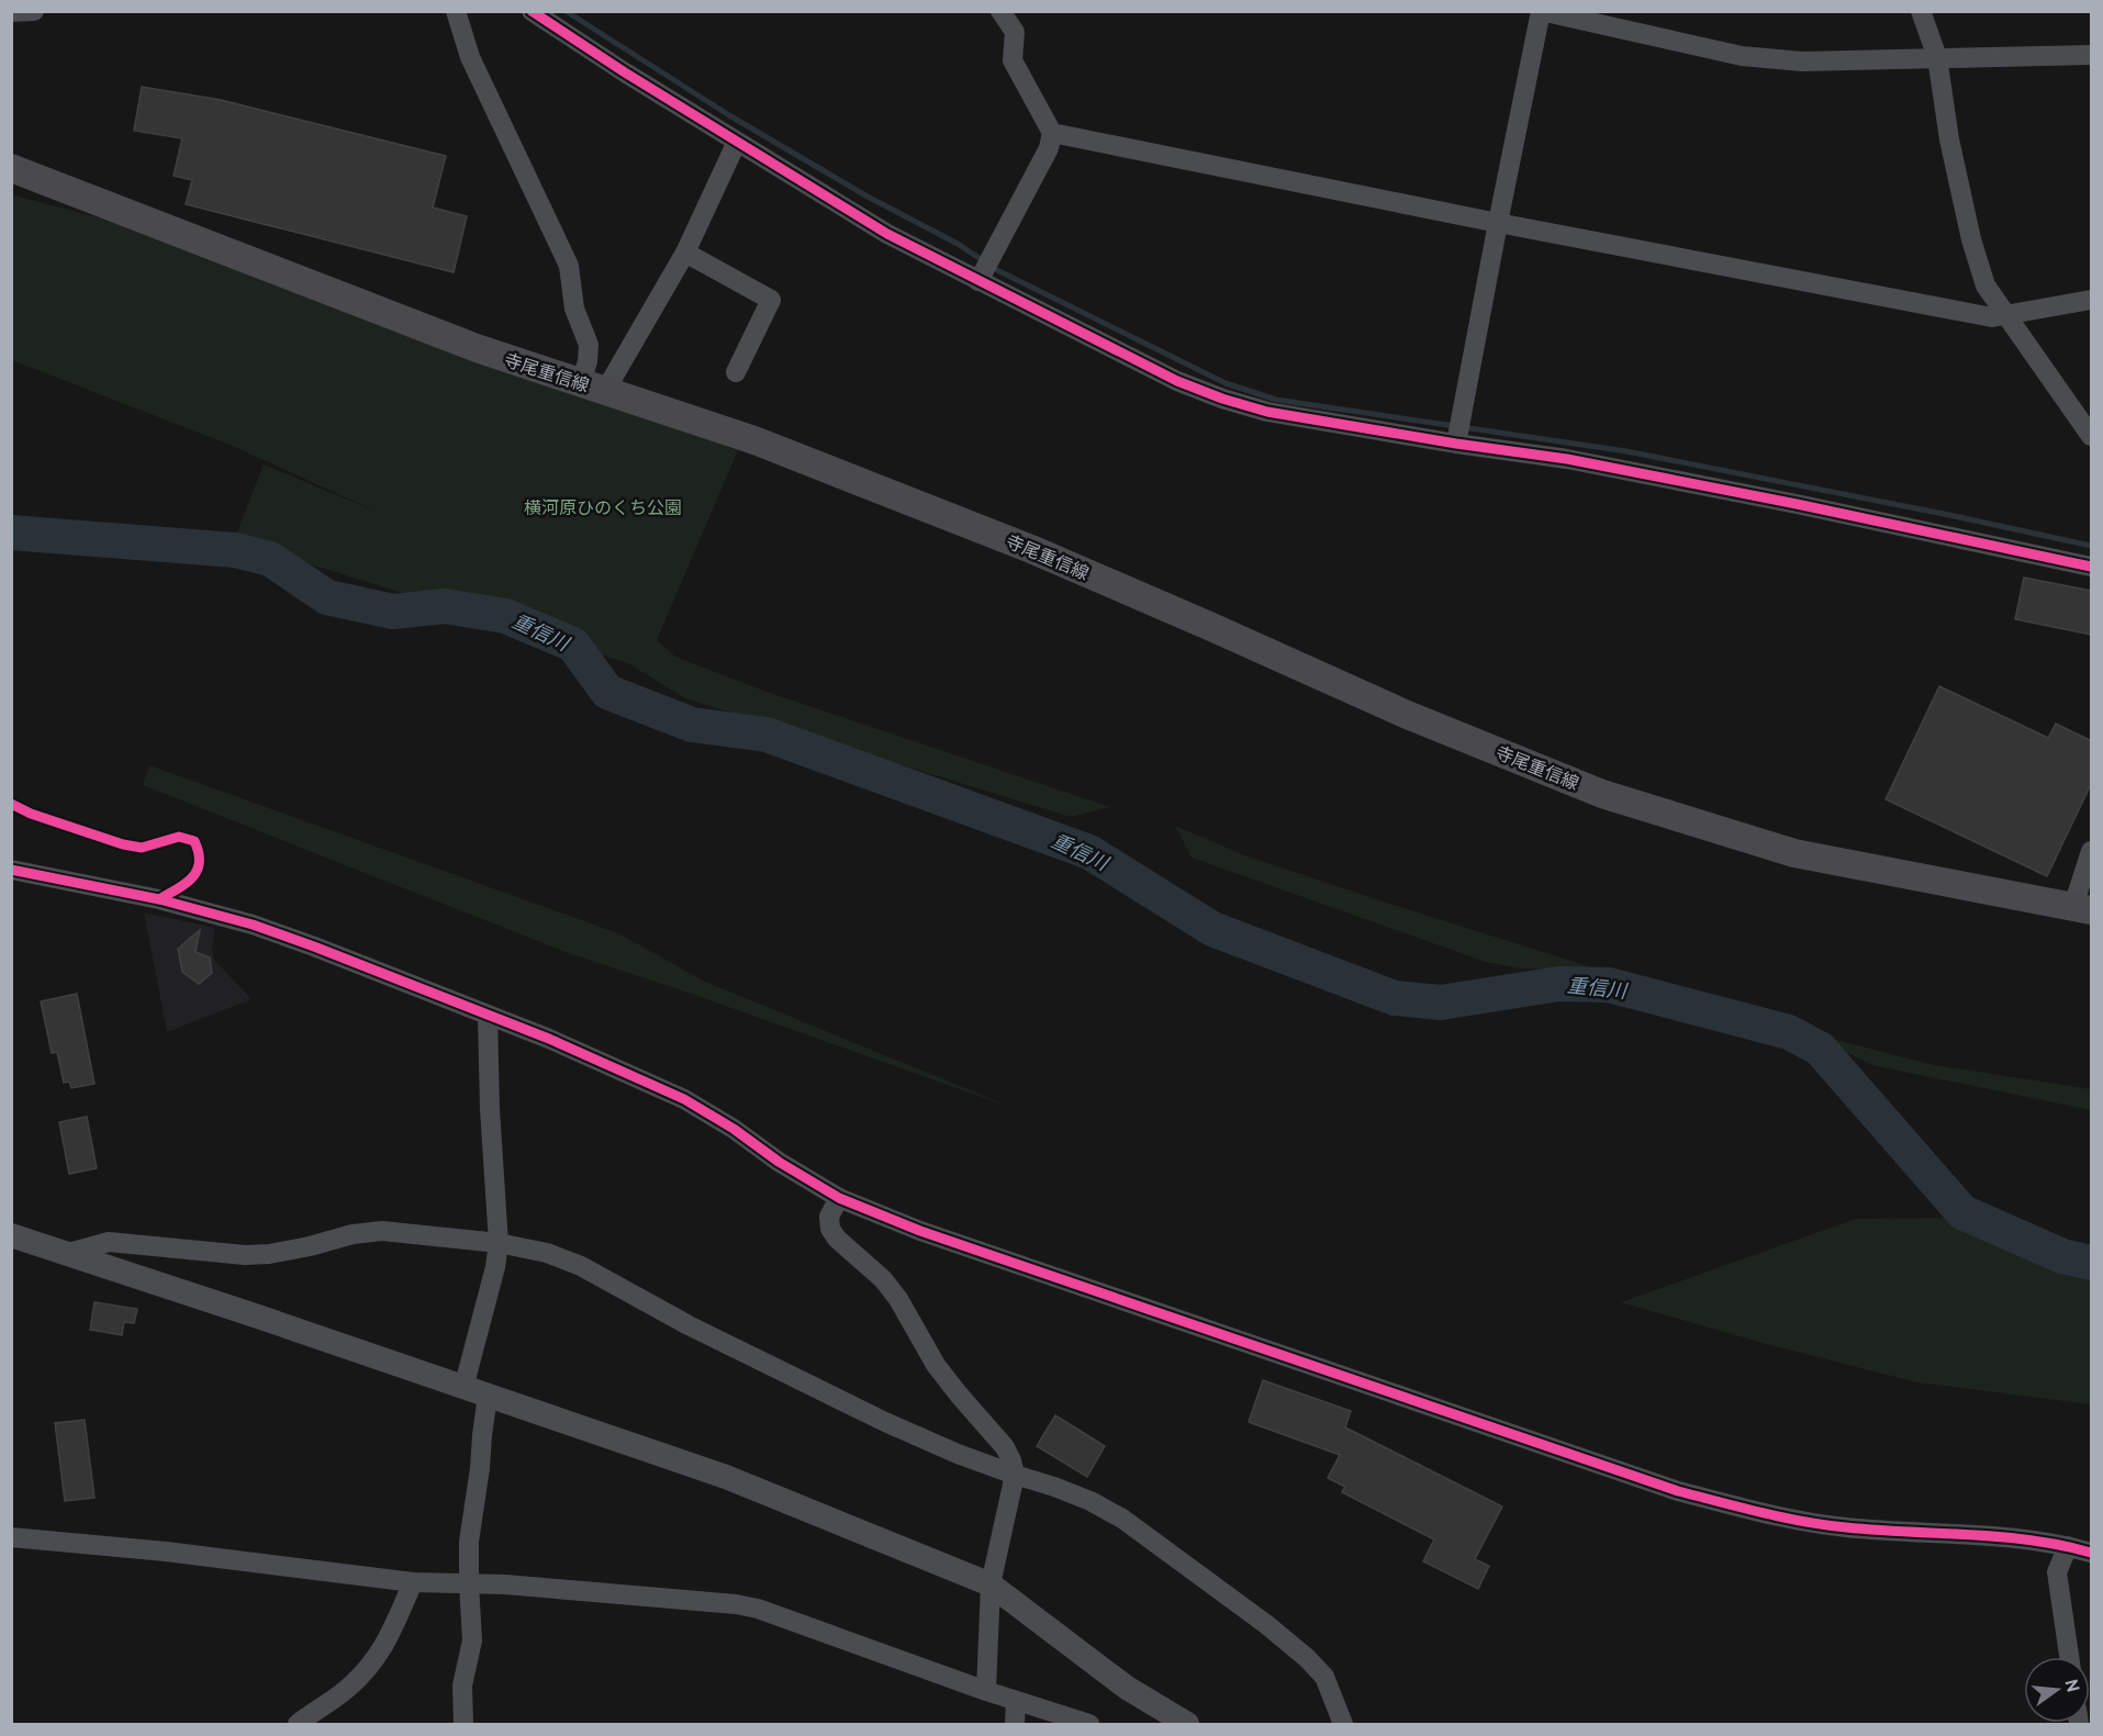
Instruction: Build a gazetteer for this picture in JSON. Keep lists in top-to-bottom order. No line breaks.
{"streets":{"main road":["寺尾重信線"]},"water":["重信川"],"parks":["横河原ひのくち公園"],"north":"right"}
